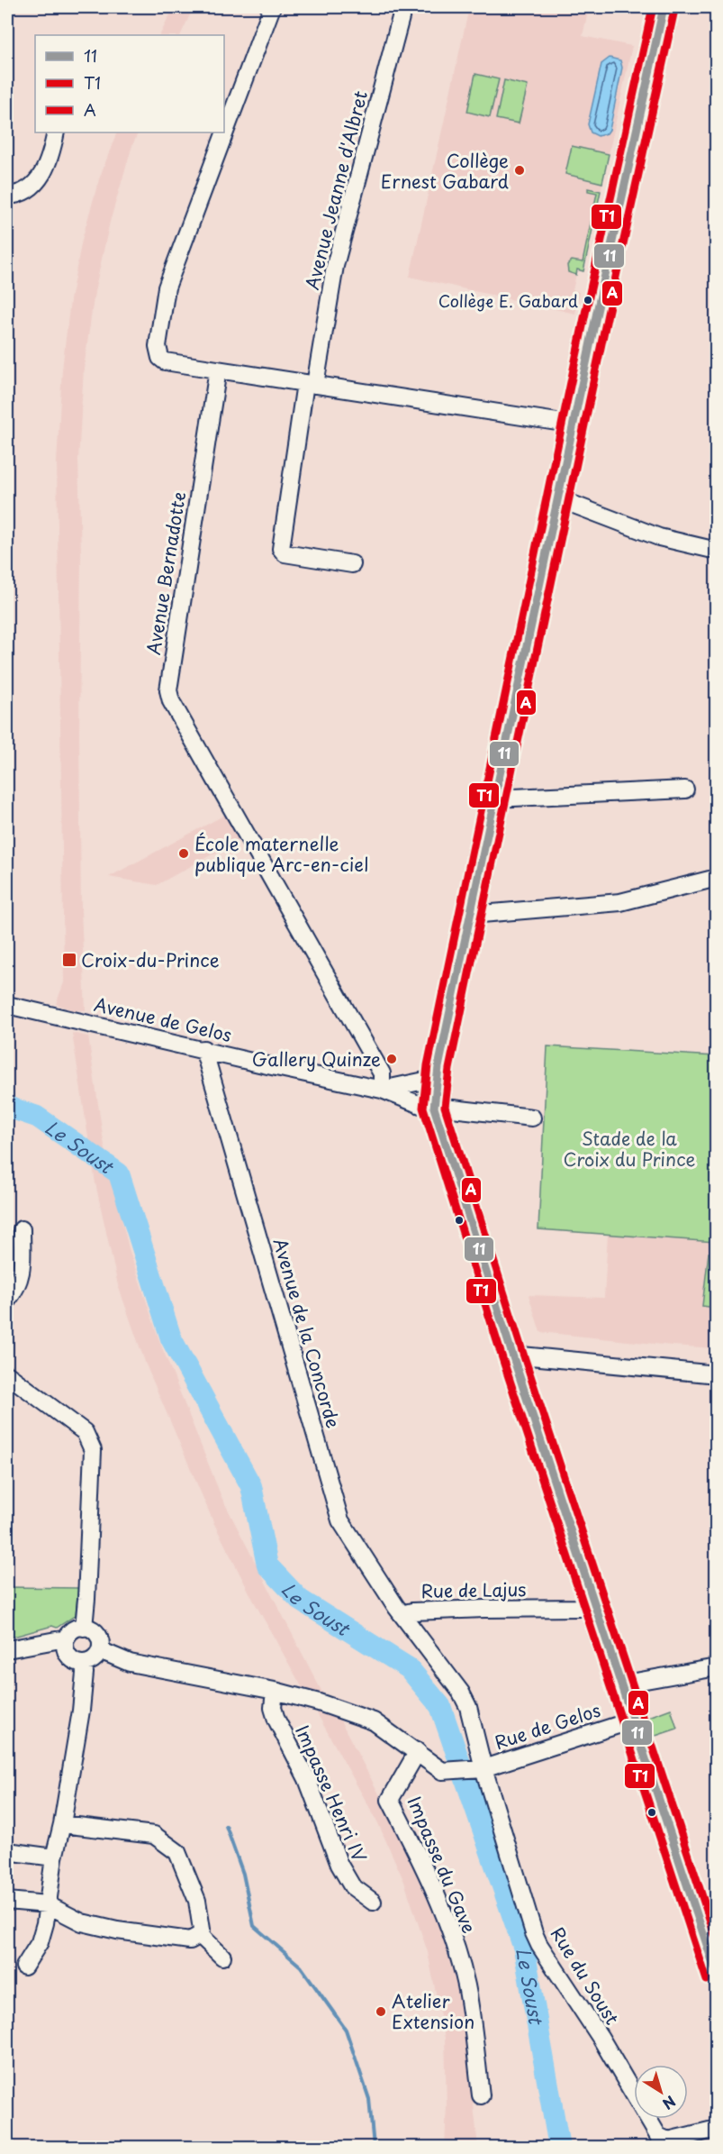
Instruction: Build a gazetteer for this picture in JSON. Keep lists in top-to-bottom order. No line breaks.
{"streets":{"street":["Avenue Jeanne d'Albret","Avenue Bernadotte","Avenue de Gelos","Avenue de la Concorde","Rue de Lajus","Rue de Gelos","Impasse Henri IV","Impasse du Gave","Rue du Soust"]},"crossings":[["Avenue Bernadotte","Avenue de Gelos"],["Avenue de Gelos","Avenue de la Concorde"],["Avenue de la Concorde","Rue de Lajus"],["Rue de Lajus","Rue de Gelos"],["Rue de Lajus","Rue du Soust"],["Rue de Gelos","Impasse du Gave"],["Rue de Gelos","Rue du Soust"]],"water":["Le Soust"],"parks":["Stade de la Croix du Prince"],"places":{"other":["Collège Ernest Gabard","Collège E. Gabard","École maternelle publique Arc-en-ciel","Gallery Quinze","Atelier Extension"],"transit":["Croix-du-Prince"]},"lines":["transit line 11","transit line T1","transit line A"],"legend":["11","T1","A"],"north":"bottom right"}
